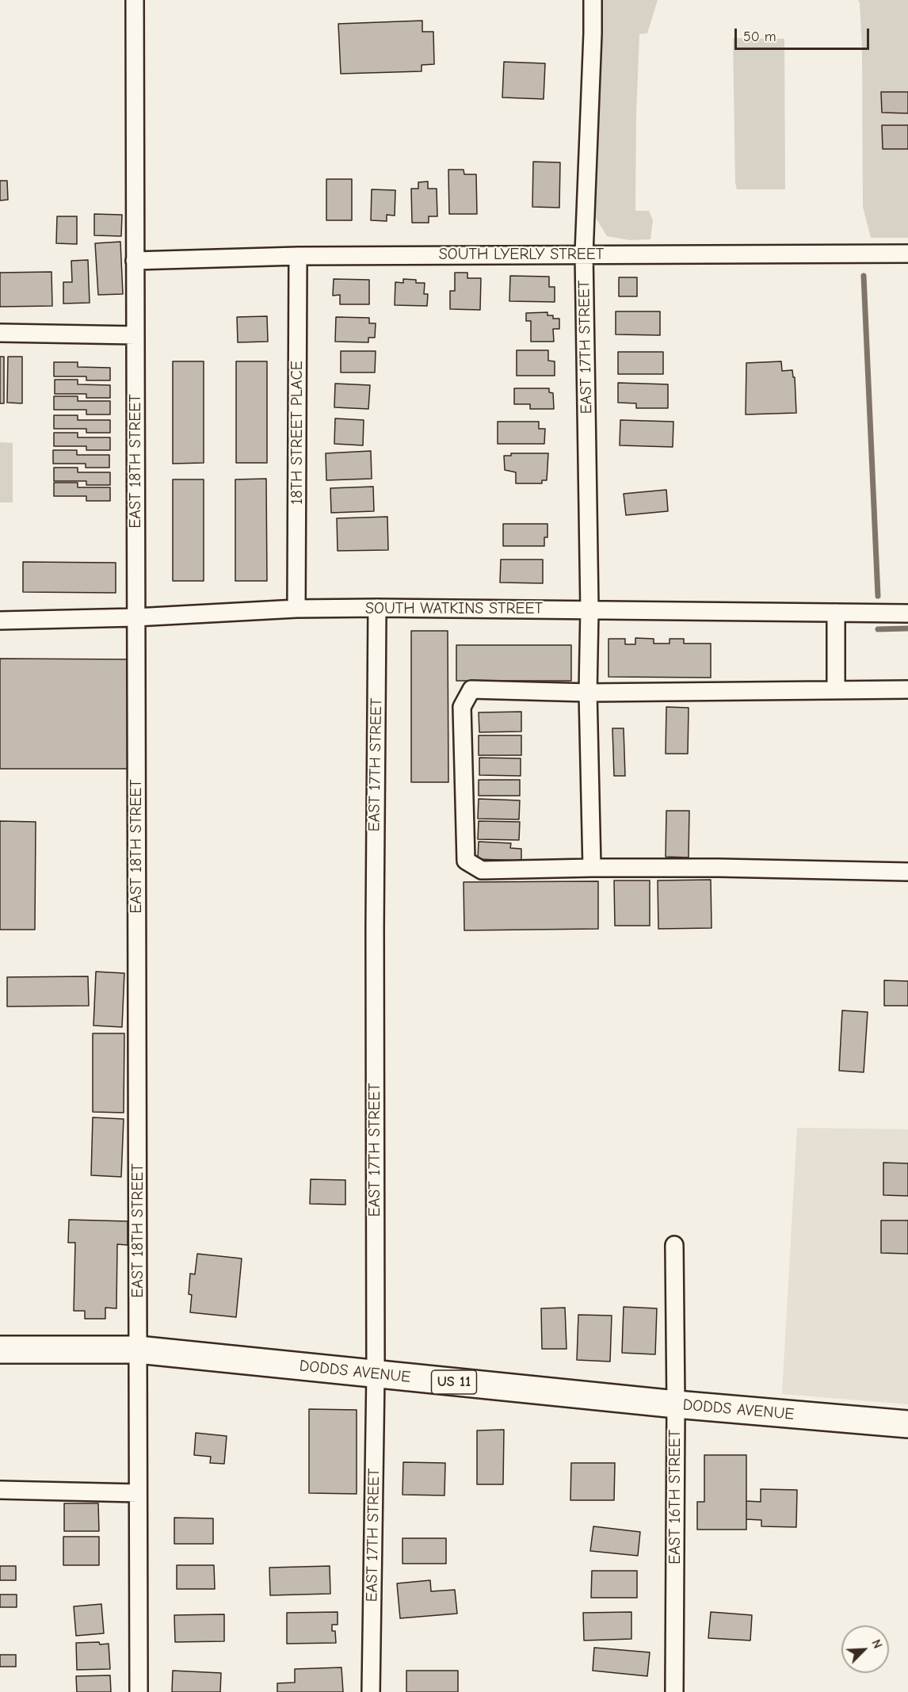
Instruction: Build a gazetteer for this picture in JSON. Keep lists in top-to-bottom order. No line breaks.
{"streets":{"main road":["DODDS AVENUE","US 11"],"street":["SOUTH LYERLY STREET","EAST 17TH STREET","18TH STREET PLACE","EAST 18TH STREET","SOUTH WATKINS STREET","EAST 16TH STREET"]},"crossings":[["SOUTH LYERLY STREET","EAST 17TH STREET"],["SOUTH LYERLY STREET","18TH STREET PLACE"],["SOUTH LYERLY STREET","EAST 18TH STREET"],["EAST 17TH STREET","SOUTH WATKINS STREET"],["EAST 17TH STREET","DODDS AVENUE"],["18TH STREET PLACE","SOUTH WATKINS STREET"],["EAST 18TH STREET","SOUTH WATKINS STREET"],["EAST 18TH STREET","DODDS AVENUE"],["DODDS AVENUE","EAST 16TH STREET"]],"scale_bar":"50 m","north":"top right"}
